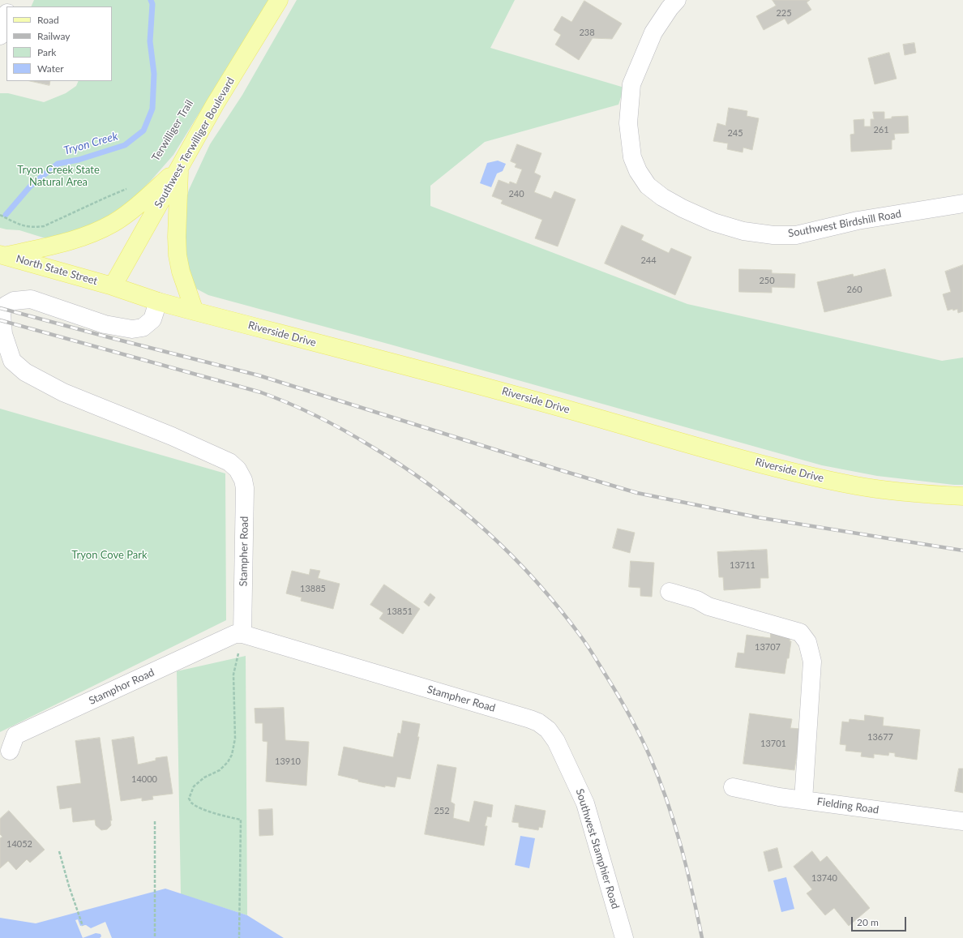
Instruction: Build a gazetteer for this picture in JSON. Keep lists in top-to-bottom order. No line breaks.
{"streets":{"main road":["Southwest Terwilliger Boulevard","North State Street","Riverside Drive"],"street":["Southwest Birdshill Road","Stampher Road","Stamphor Road","Fielding Road","Southwest Stamphier Road"]},"crossings":[["Southwest Terwilliger Boulevard","North State Street"],["Southwest Terwilliger Boulevard","Riverside Drive"],["North State Street","Riverside Drive"],["Riverside Drive","Stampher Road"],["Stampher Road","Stamphor Road"],["Stampher Road","Southwest Stamphier Road"]],"water":["Tryon Creek"],"parks":["Tryon Creek State Natural Area","Tryon Cove Park"],"house_numbers":["225","238","261","245","240","244","250","260","13711","13885","13851","13707","13677","13701","13910","14000","252","14052","13740"],"legend":["Road","Railway","Park","Water"],"scale_bar":"20 m"}
